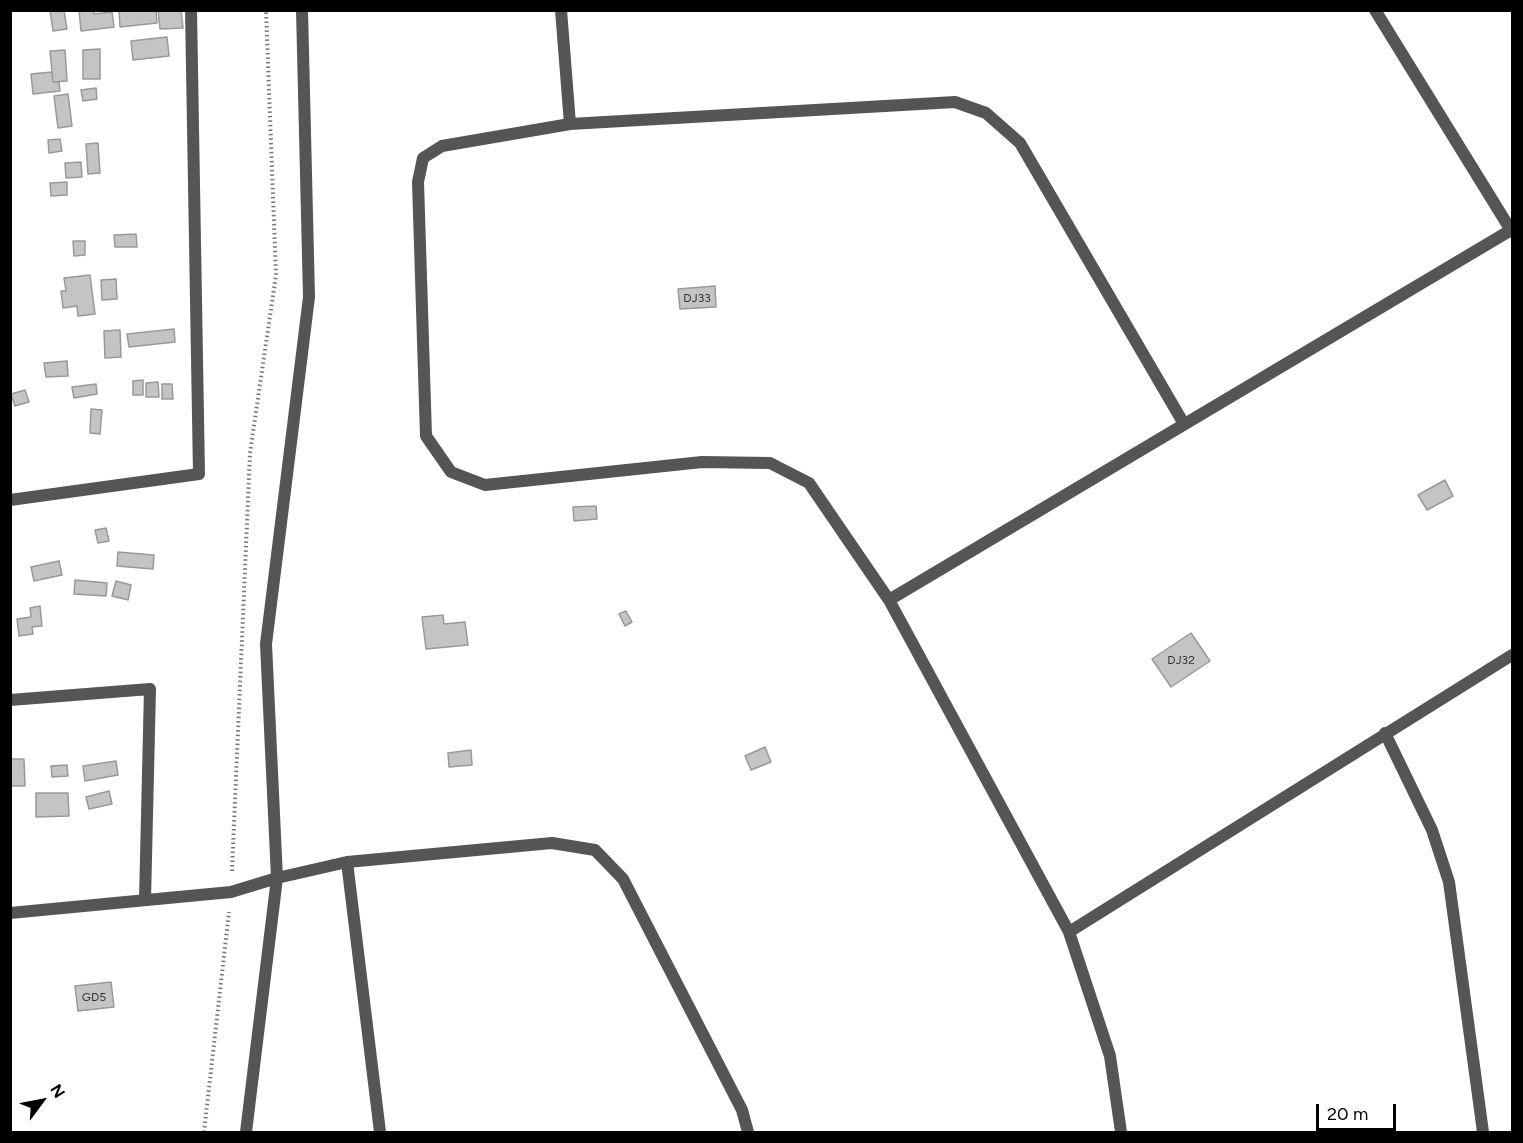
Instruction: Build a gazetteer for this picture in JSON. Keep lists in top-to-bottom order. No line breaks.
{"house_numbers":["DJ33","DJ32","GD5"],"scale_bar":"20 m","north":"top right"}
